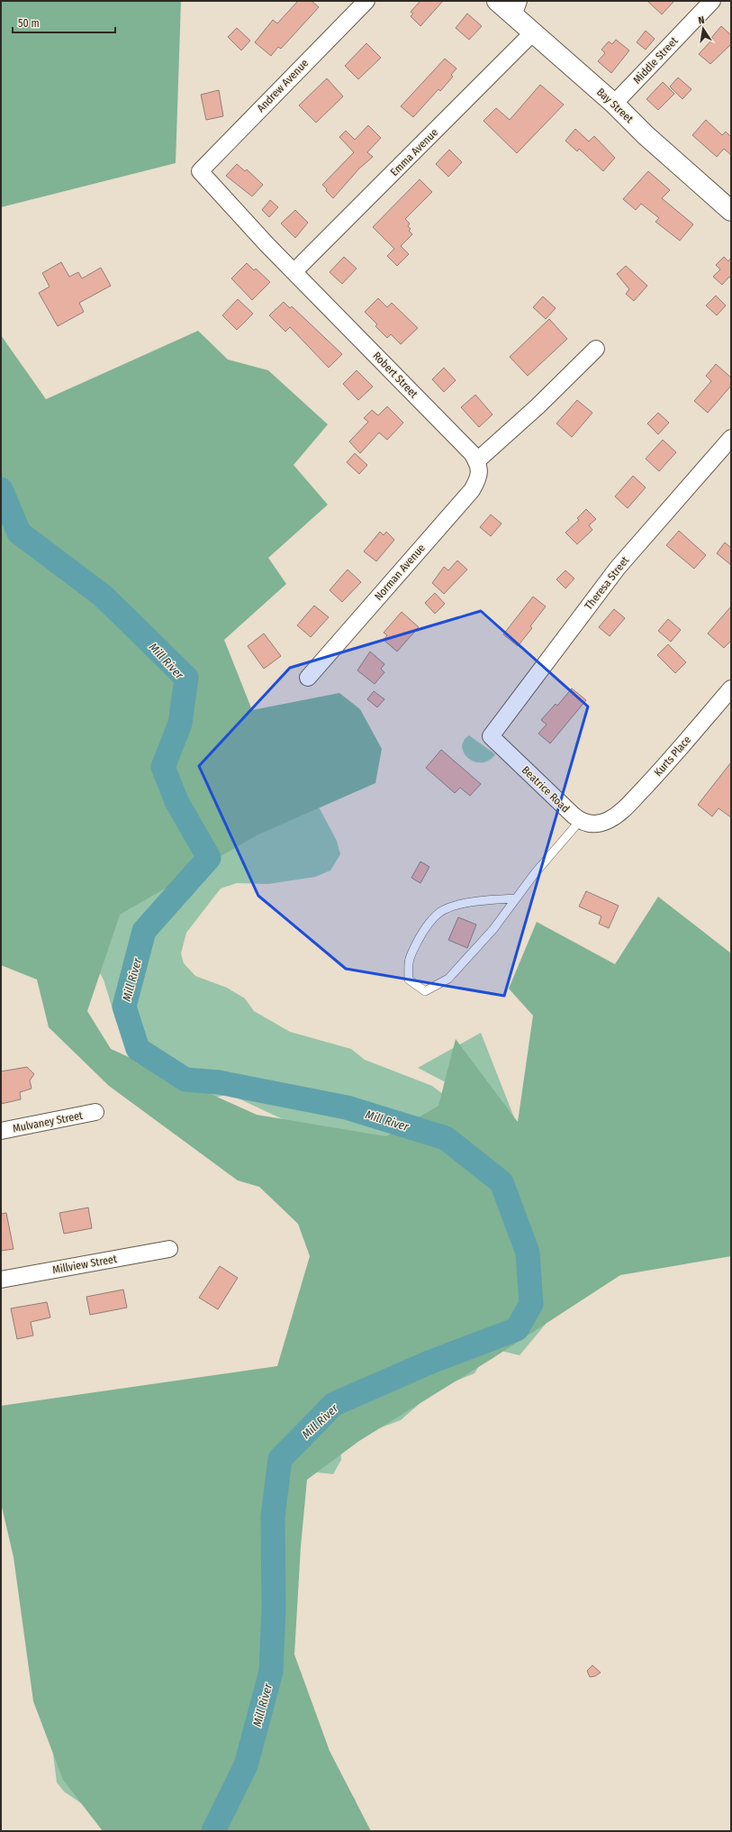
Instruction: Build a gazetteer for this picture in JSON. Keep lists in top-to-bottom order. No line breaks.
{"streets":{"main road":["Bay Street"],"street":["Middle Street","Andrew Avenue","Emma Avenue","Robert Street","Norman Avenue","Theresa Street","Kurts Place","Beatrice Road","Mulvaney Street","Millview Street"]},"crossings":[["Middle Street","Bay Street"],["Andrew Avenue","Robert Street"],["Bay Street","Emma Avenue"],["Emma Avenue","Robert Street"],["Robert Street","Norman Avenue"],["Theresa Street","Beatrice Road"],["Kurts Place","Beatrice Road"]],"water":["Mill River"],"scale_bar":"50 m","north":"top"}
